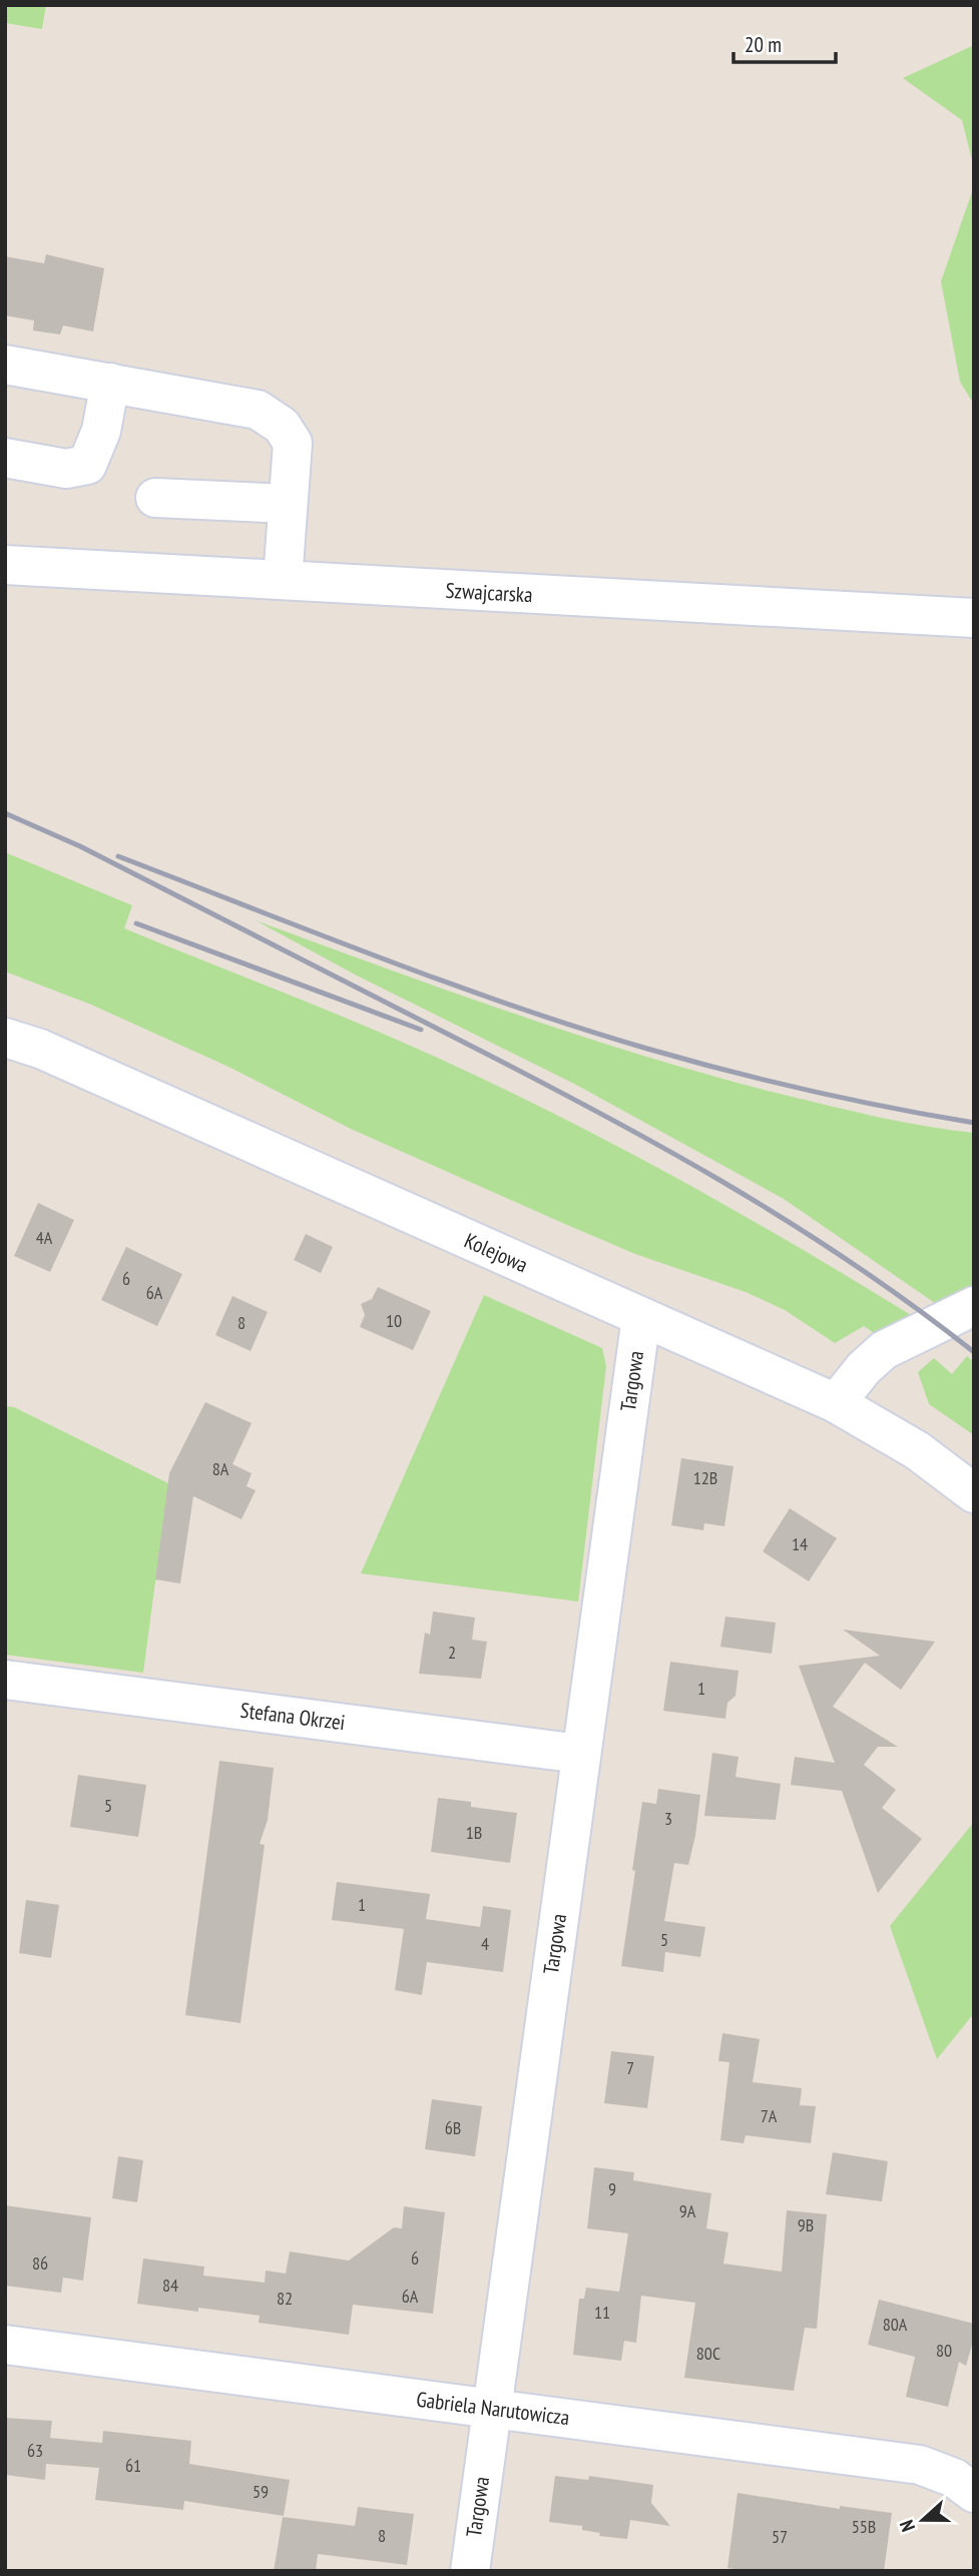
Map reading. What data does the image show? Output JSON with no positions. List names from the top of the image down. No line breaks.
{"streets":{"street":["Szwajcarska","Kolejowa","Targowa","Stefana Okrzei","Gabriela Narutowicza"]},"crossings":[["Kolejowa","Targowa"],["Targowa","Stefana Okrzei"],["Targowa","Gabriela Narutowicza"]],"house_numbers":["4A","6","6A","10","8","8A","12B","14","2","1","5","3","1B","1","5","4","7","7A","6B","9","9A","9B","6","86","84","6A","82","11","80A","80","80C","63","61","59","55B","8","57"],"scale_bar":"20 m","north":"left"}
